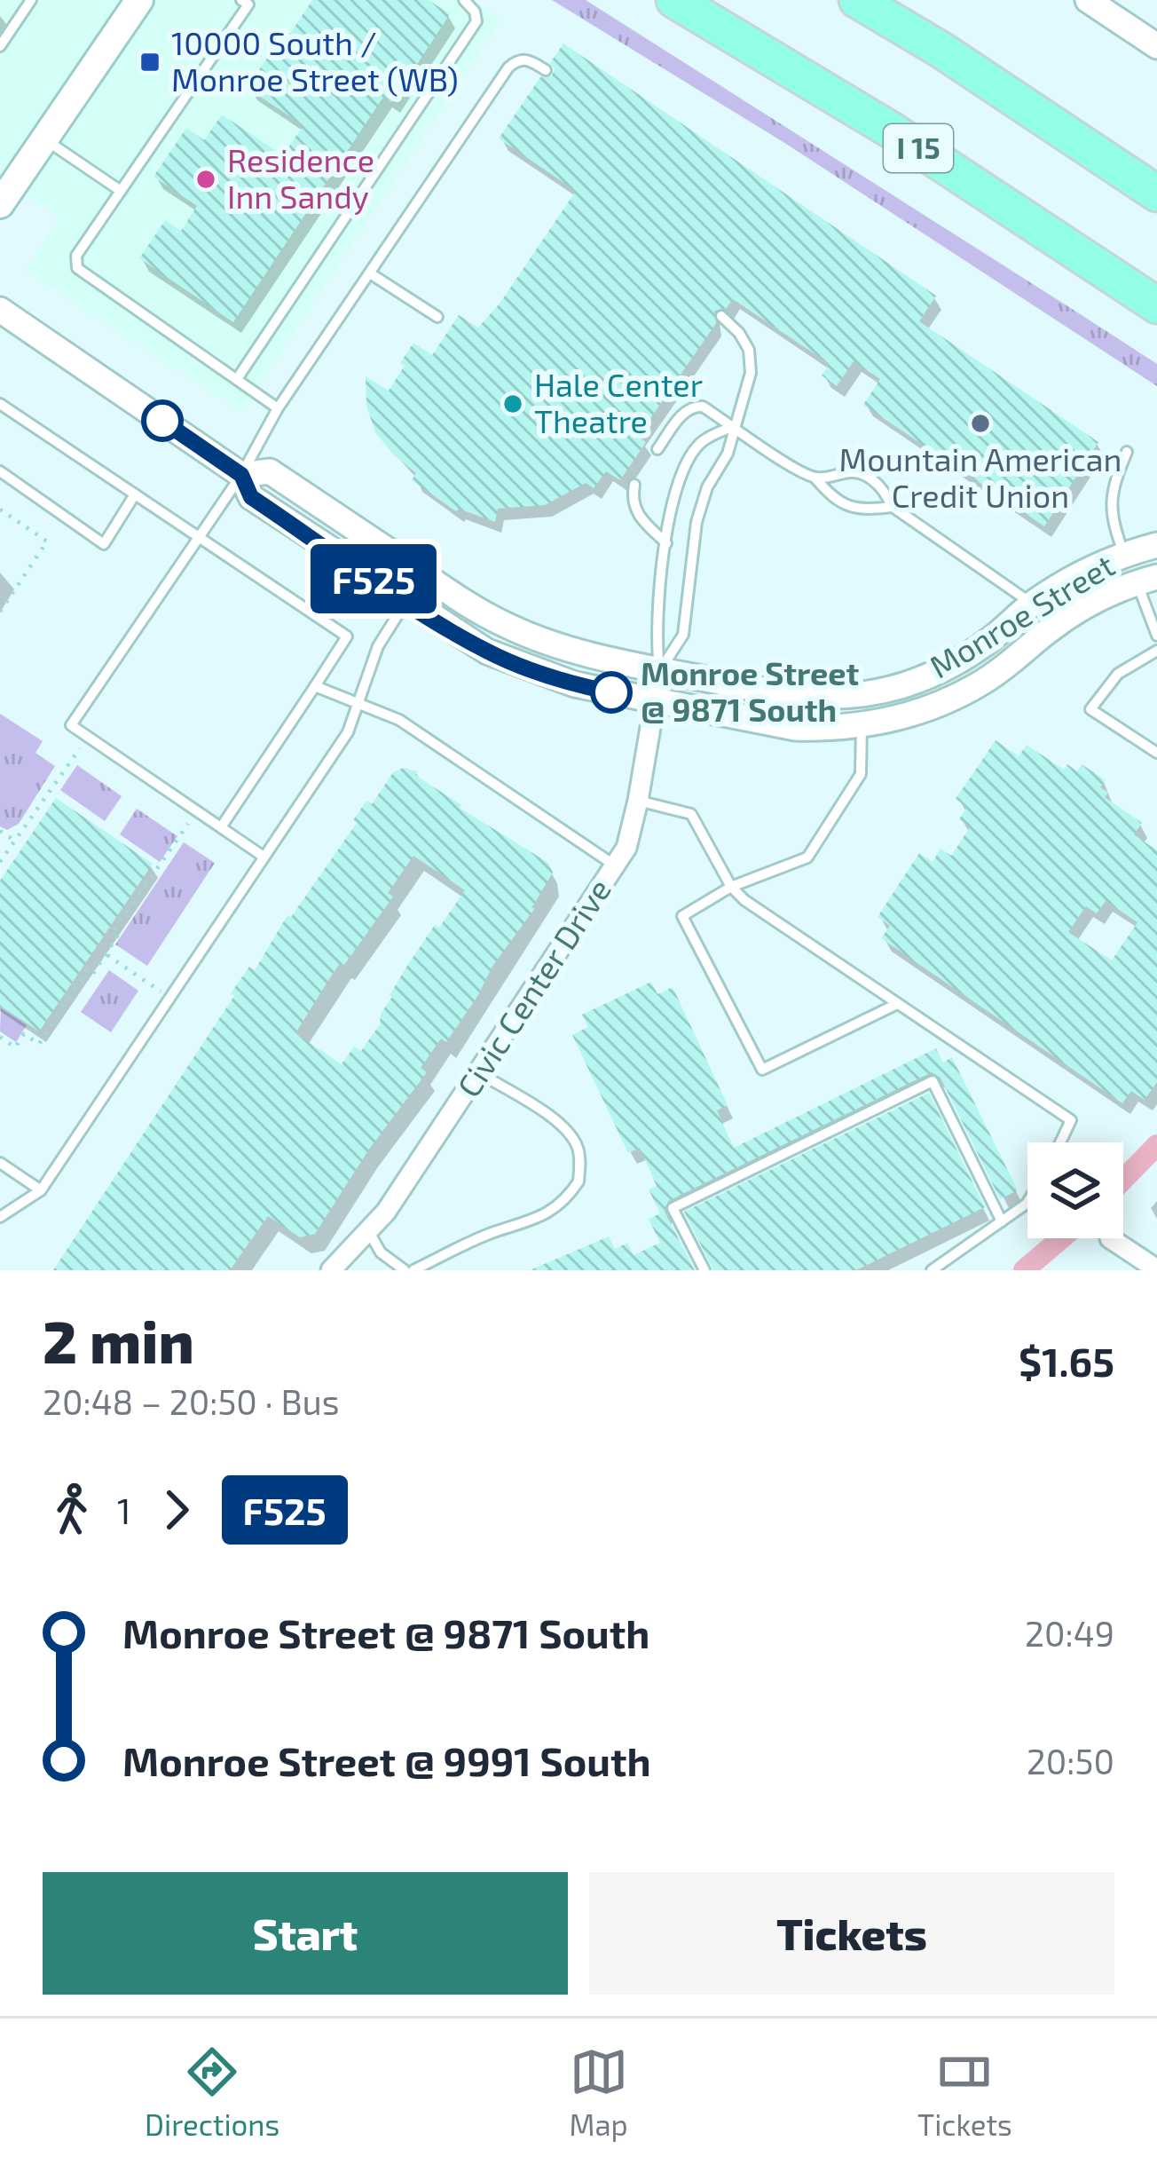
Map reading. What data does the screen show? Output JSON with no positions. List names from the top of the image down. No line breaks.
{"streets":{"highway":["I 15"],"street":["Monroe Street","Civic Center Drive"]},"crossings":[["Monroe Street","Civic Center Drive"]],"places":{"transit":["10000 South / Monroe Street (WB)"],"other":["Residence Inn Sandy","Hale Center Theatre","Mountain American Credit Union","Monroe Street @ 9871 South"]},"lines":["bus line F525"],"page":{"on_map":"F525","heading":["2 min","20:48 – 20:50 · Bus","$1.65"],"legs":["1","F525"],"list":[{"name":"Monroe Street @ 9871 South","value":"20:49"},{"name":"Monroe Street @ 9991 South","value":"20:50"}],"buttons":["Start","Tickets"],"tabs":["Directions","Map","Tickets"]}}
